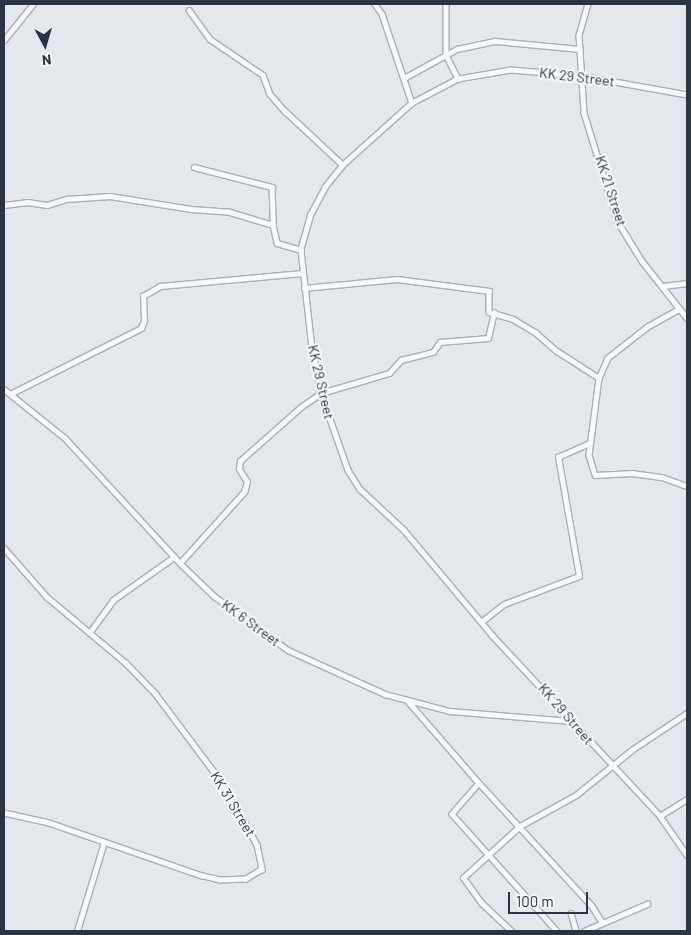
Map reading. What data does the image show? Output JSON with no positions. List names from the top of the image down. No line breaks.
{"streets":{"street":["KK 29 Street","KK 21 Street","KK 6 Street","KK 31 Street"]},"crossings":[["KK 29 Street","KK 21 Street"],["KK 29 Street","KK 6 Street"]],"scale_bar":"100 m","north":"bottom"}
